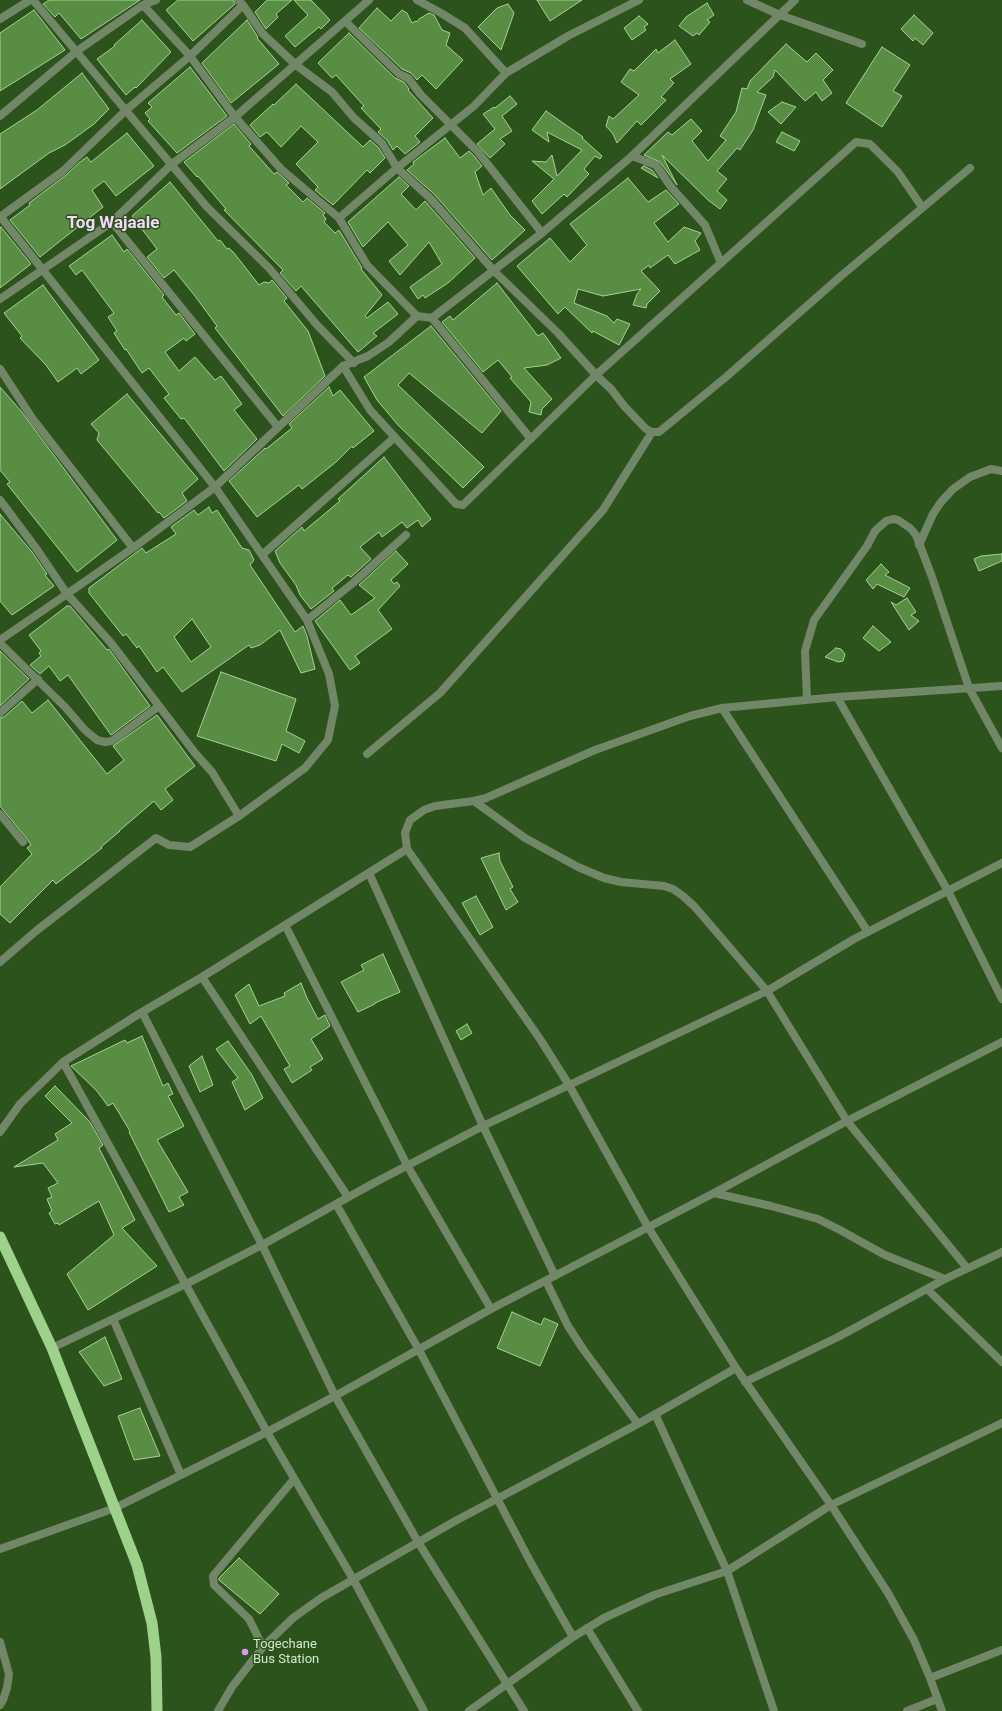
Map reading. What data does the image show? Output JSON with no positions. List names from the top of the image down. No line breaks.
{"districts":["Tog Wajaale"],"places":["Togechane Bus Station"]}
